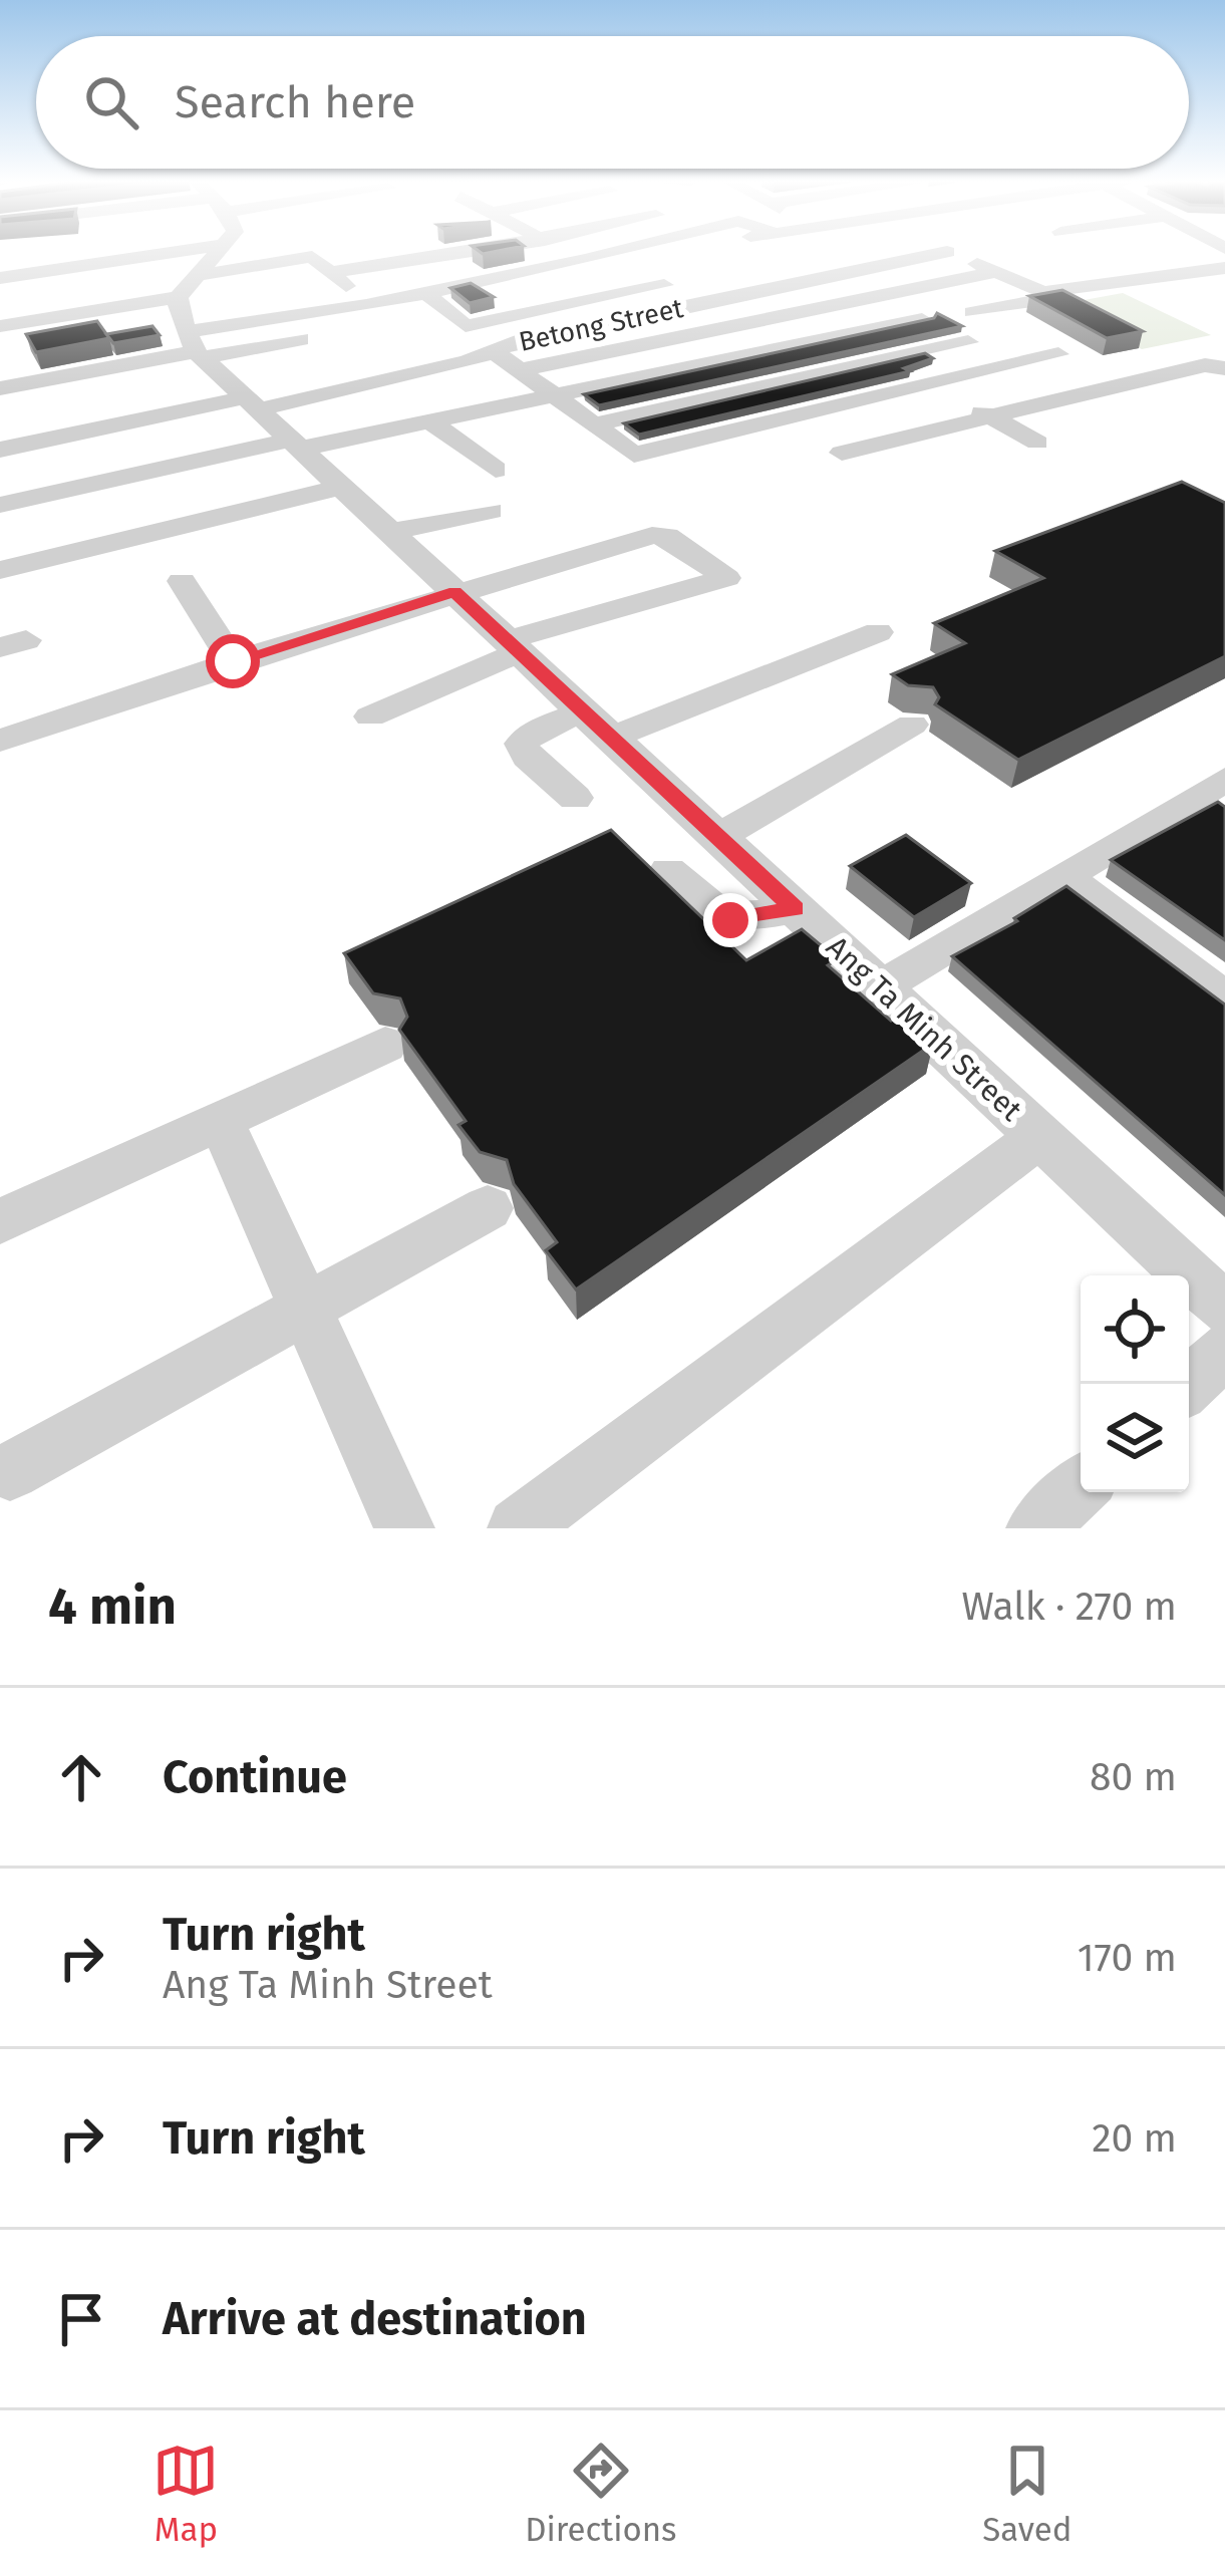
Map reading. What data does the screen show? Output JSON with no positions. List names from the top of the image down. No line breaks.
{"streets":{"street":["Betong Street","Ang Ta Minh Street"]},"crossings":[["Betong Street","Ang Ta Minh Street"]],"page":{"search":"Search here","heading":["4 min","Walk · 270 m"],"list":[["Continue","80 m"],["Turn right","Ang Ta Minh Street","170 m"],["Turn right","20 m"],"Arrive at destination"],"nav":["Map","Directions","Saved"]}}
